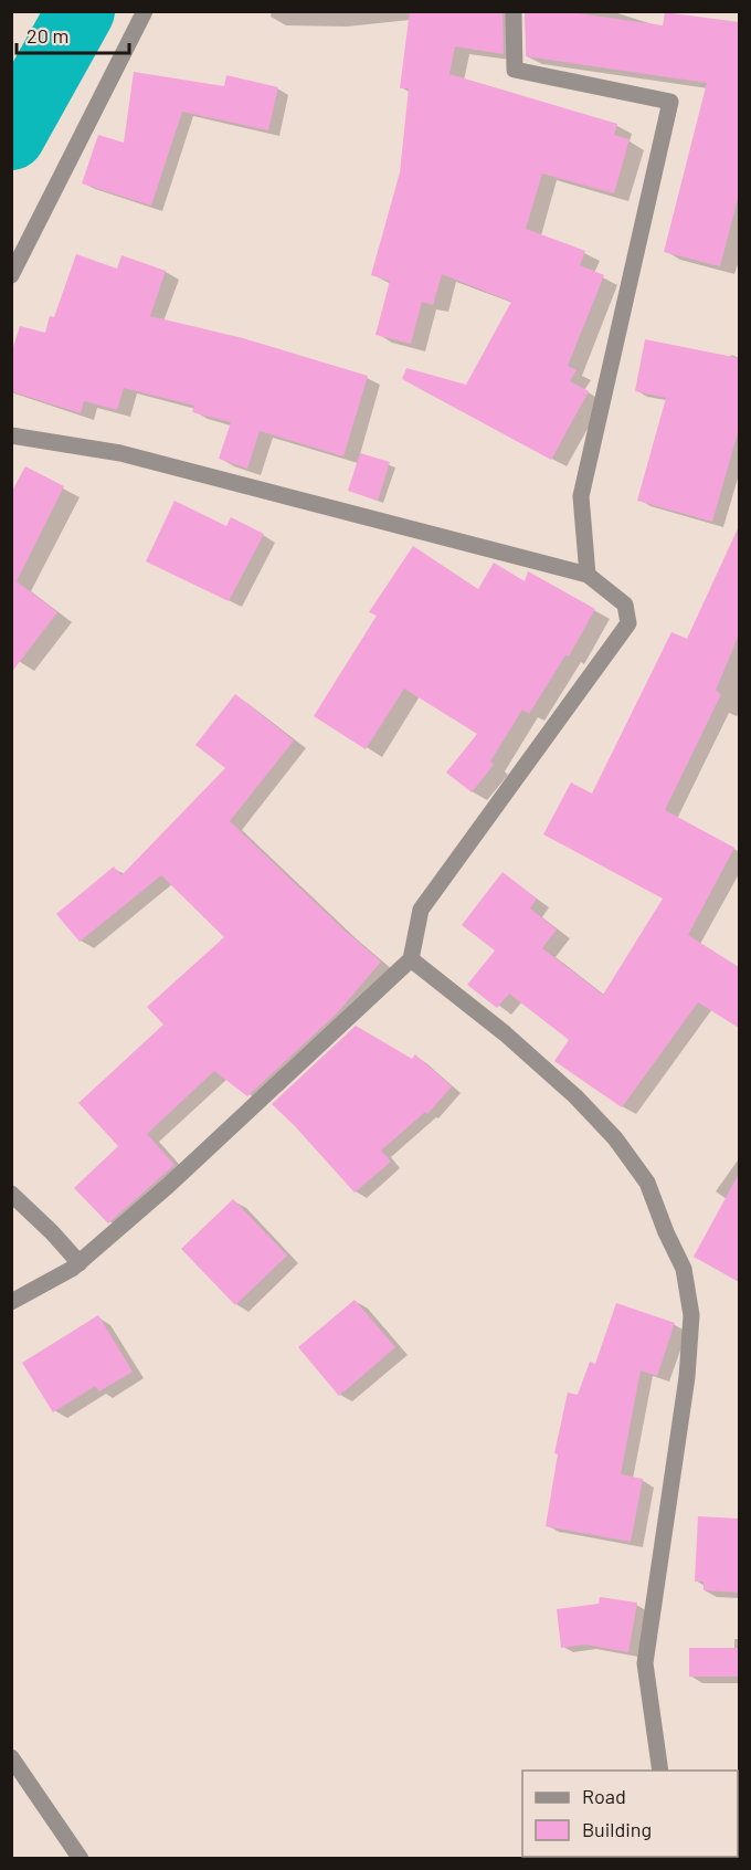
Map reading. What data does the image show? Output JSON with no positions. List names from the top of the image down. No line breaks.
{"legend":["Road","Building"],"scale_bar":"20 m"}
